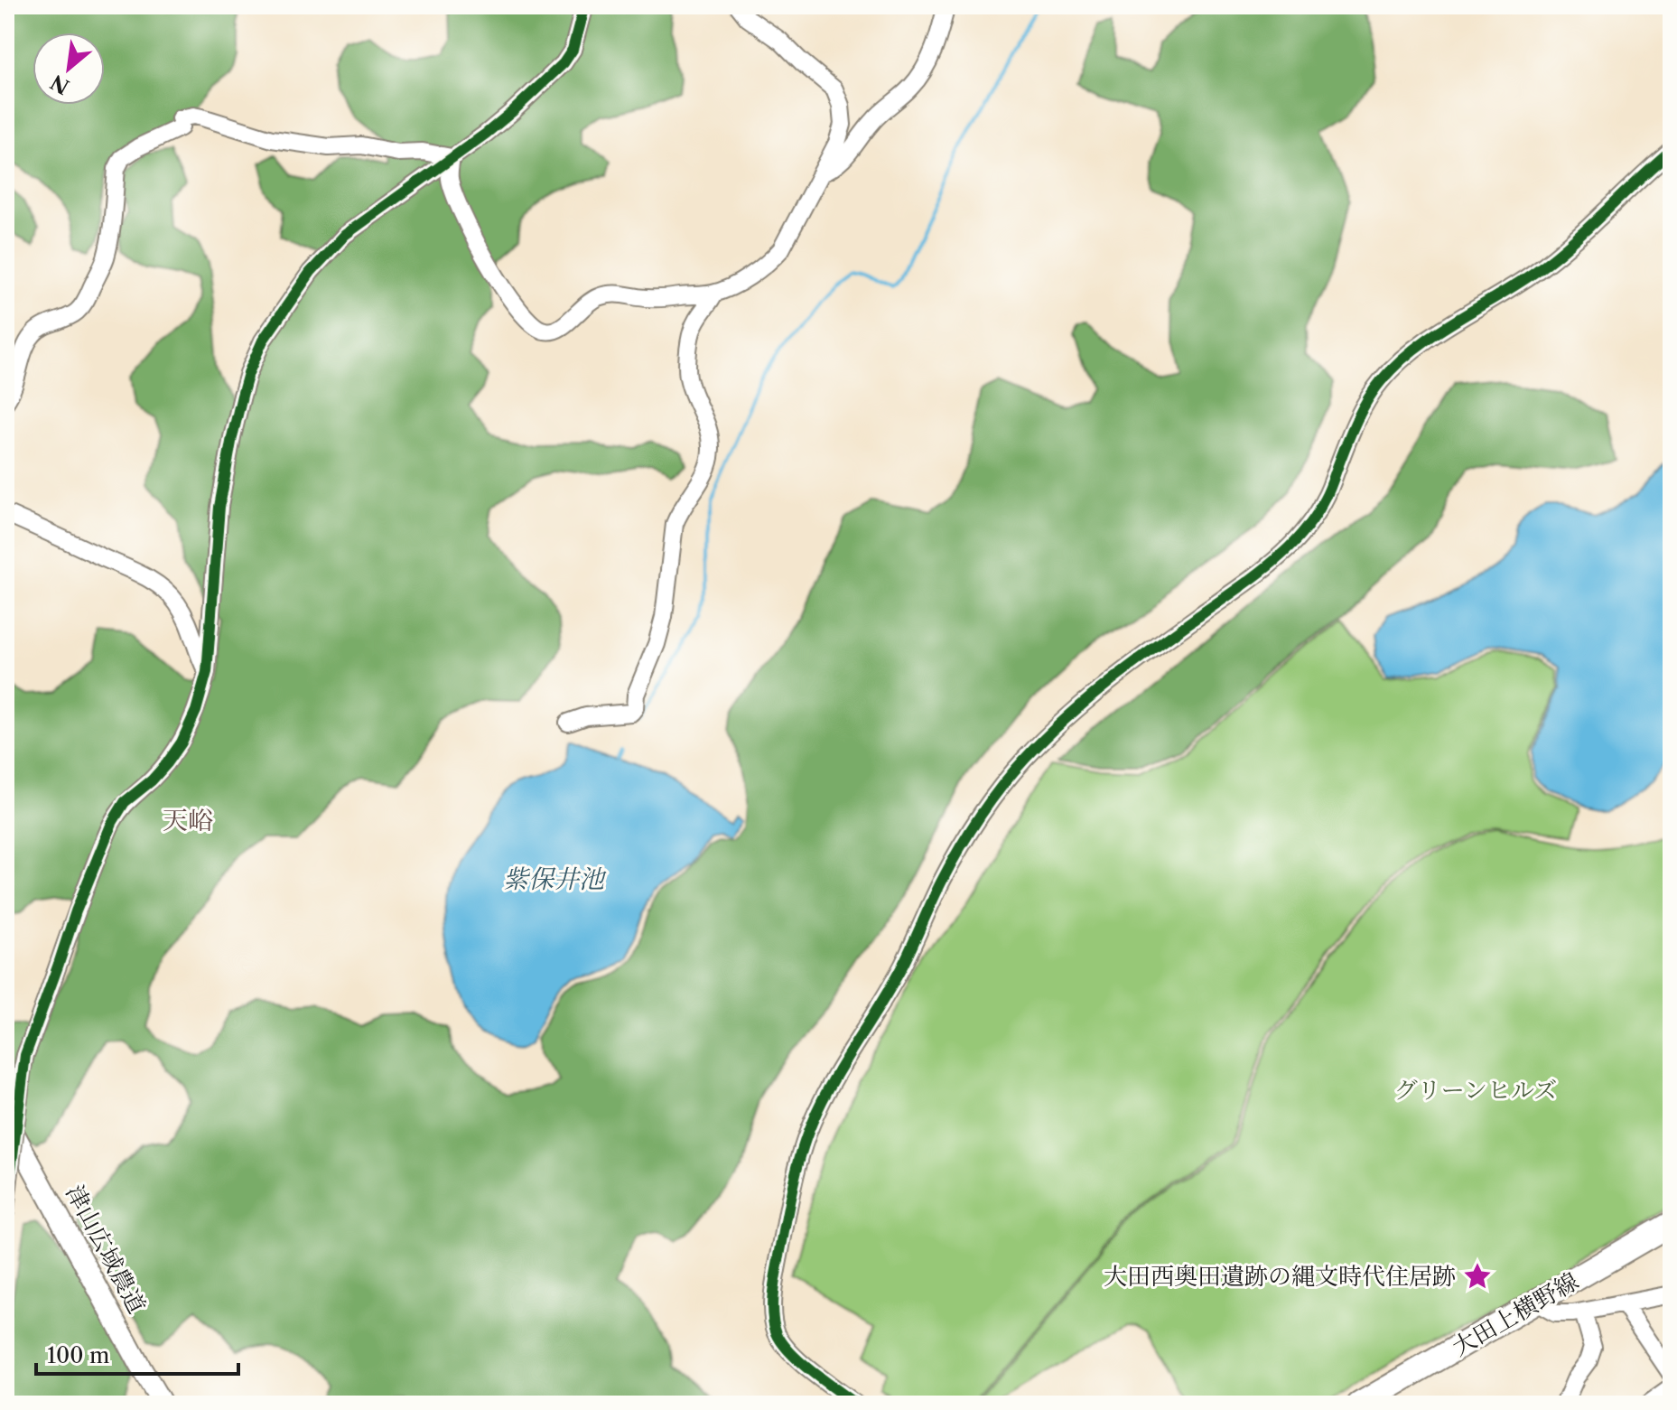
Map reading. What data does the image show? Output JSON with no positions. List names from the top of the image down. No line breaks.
{"streets":{"main road":["大田上横野線"],"street":["津山広域農道"]},"districts":["天峪"],"water":["紫保井池"],"parks":["グリーンヒルズ"],"places":{"place":["大田西奥田遺跡の縄文時代住居跡"]},"scale_bar":"100 m","north":"bottom left"}
